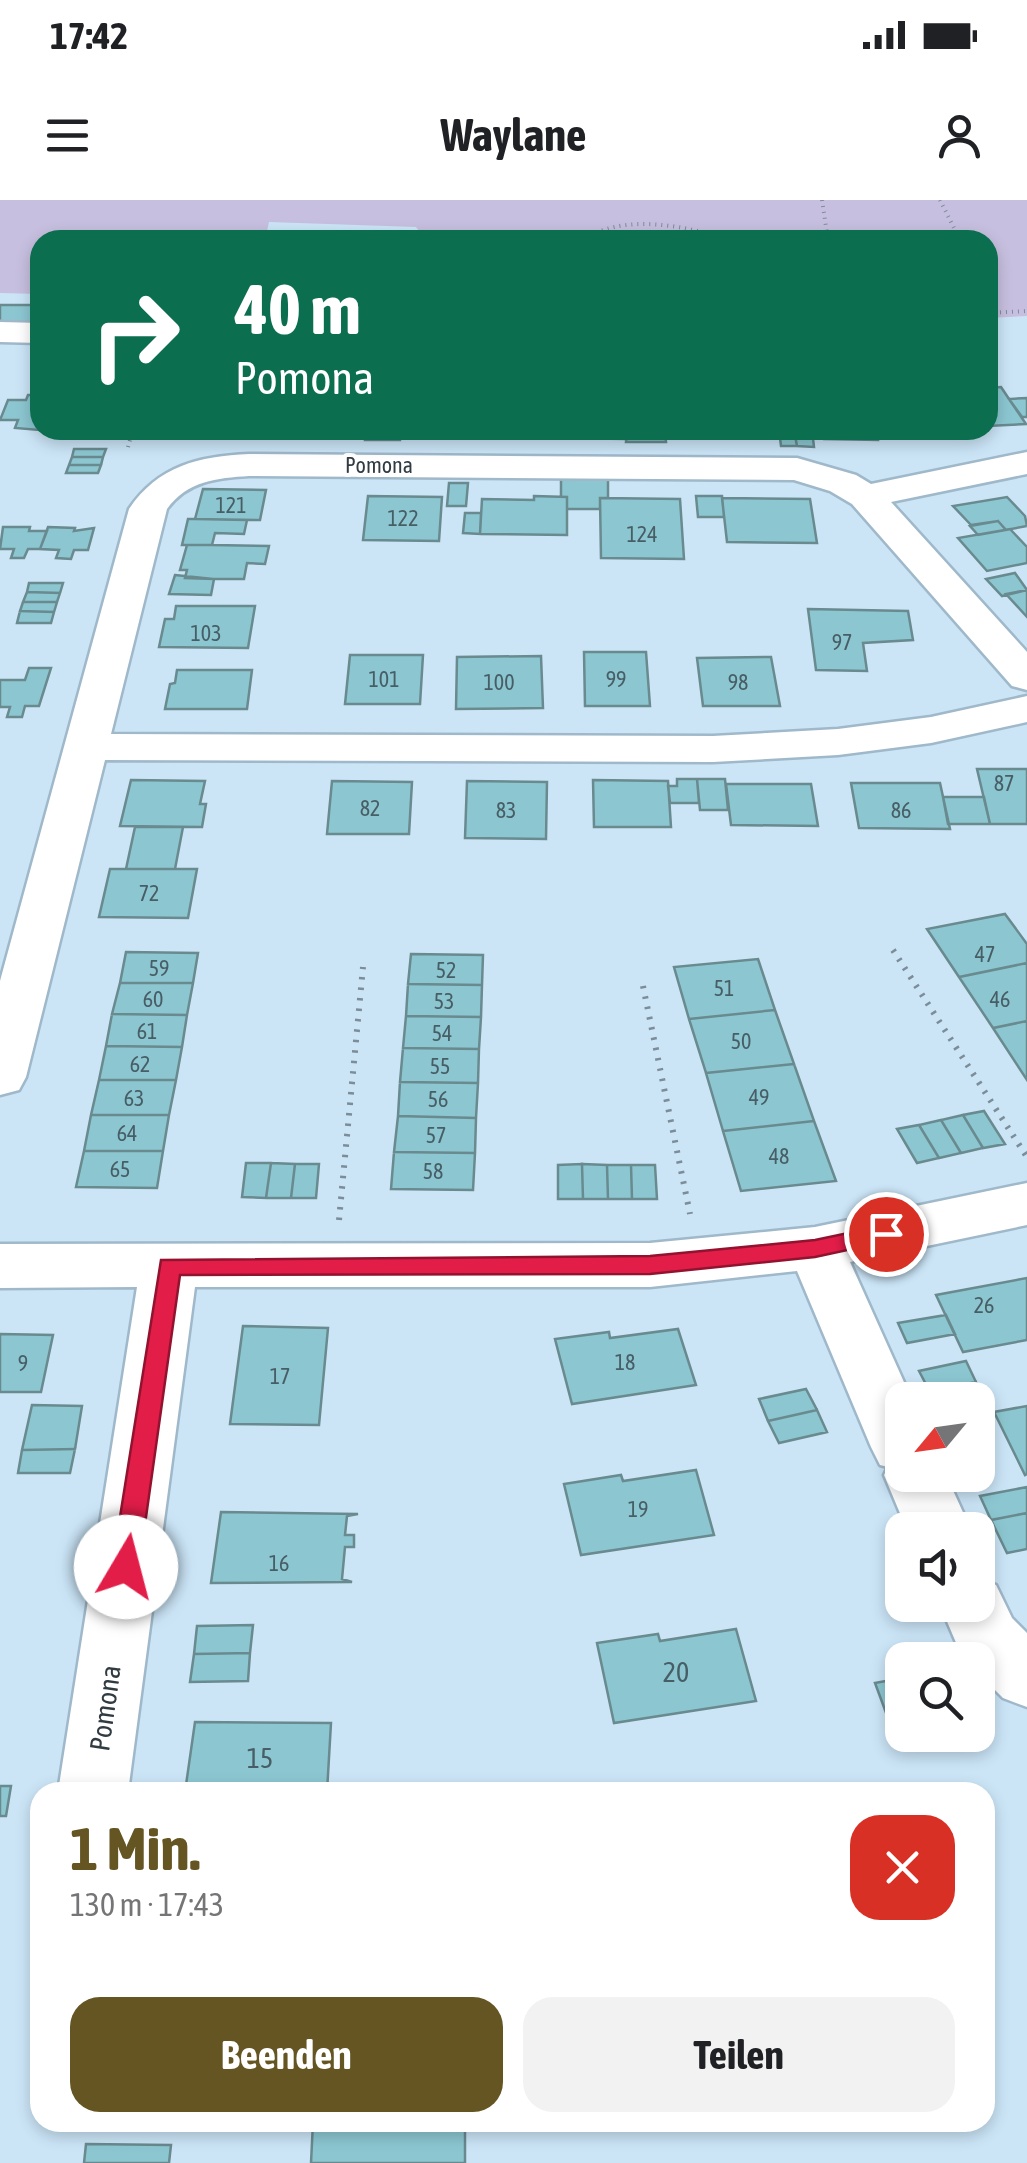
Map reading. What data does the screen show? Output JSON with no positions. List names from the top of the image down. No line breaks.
{"streets":{"street":["Pomona"]},"house_numbers":["121","122","124","103","97","101","99","100","98","87","82","83","86","72","47","59","52","51","60","46","53","61","54","50","62","55","49","63","56","64","57","48","65","58","26","18","9","17","19","16","20","15"],"north":"bottom left","page":{"status":"17:42","header":"Waylane","turn":["40 m","Pomona"],"heading":["1 Min.","130 m · 17:43"],"buttons":["Beenden","Teilen"]}}
